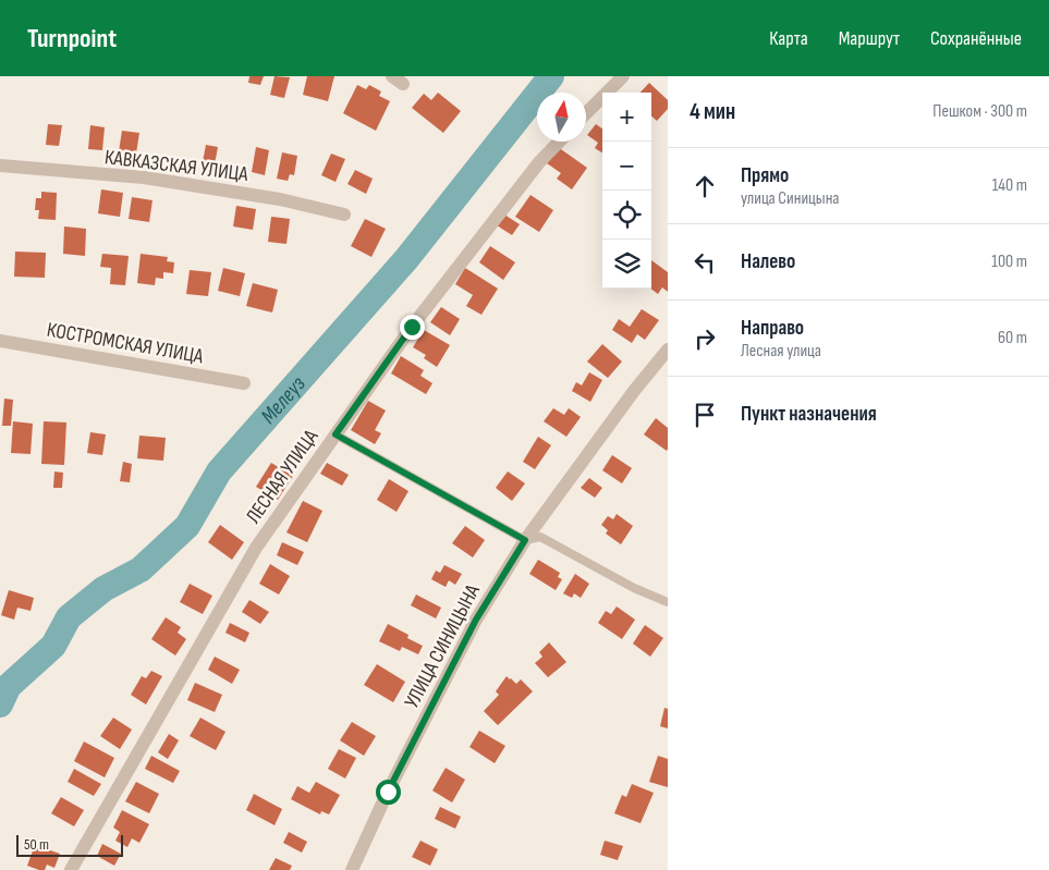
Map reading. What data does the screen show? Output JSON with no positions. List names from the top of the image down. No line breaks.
{"streets":{"street":["КАВКАЗСКАЯ УЛИЦА","КОСТРОМСКАЯ УЛИЦА","ЛЕСНАЯ УЛИЦА","УЛИЦА СИНИЦЫНА"]},"water":["Мелеуз"],"scale_bar":"50 m","north":"top","page":{"header":"Turnpoint","nav":["Карта","Маршрут","Сохранённые"],"heading":["4 мин","Пешком · 300 m"],"map_buttons":["+","−"],"list":[["Прямо","улица Синицына","140 m"],["Налево","100 m"],["Направо","Лесная улица","60 m"],"Пункт назначения"],"scale":"50 m"}}
